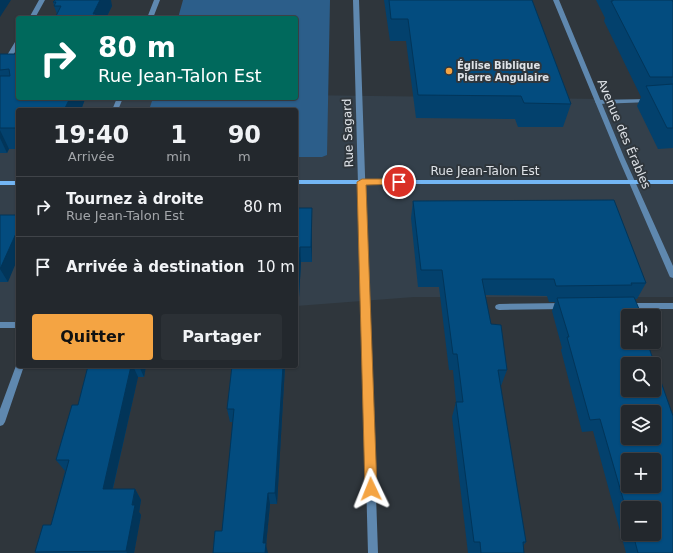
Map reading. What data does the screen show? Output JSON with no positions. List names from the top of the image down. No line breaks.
{"streets":{"main road":["Rue Jean-Talon Est"],"street":["Rue Sagard","Avenue des Érables"]},"crossings":[["Rue Sagard","Rue Jean-Talon Est"],["Avenue des Érables","Rue Jean-Talon Est"]],"places":["Église Biblique Pierre Angulaire"],"page":{"turn":["80 m","Rue Jean-Talon Est"],"eta":["19:40","Arrivée","1","min","90","m"],"list":[{"name":"Tournez à droite","note":"Rue Jean-Talon Est","value":"80 m"},{"name":"Arrivée à destination","value":"10 m"}],"buttons":["Quitter","Partager"],"map_buttons":["+","−"]}}
